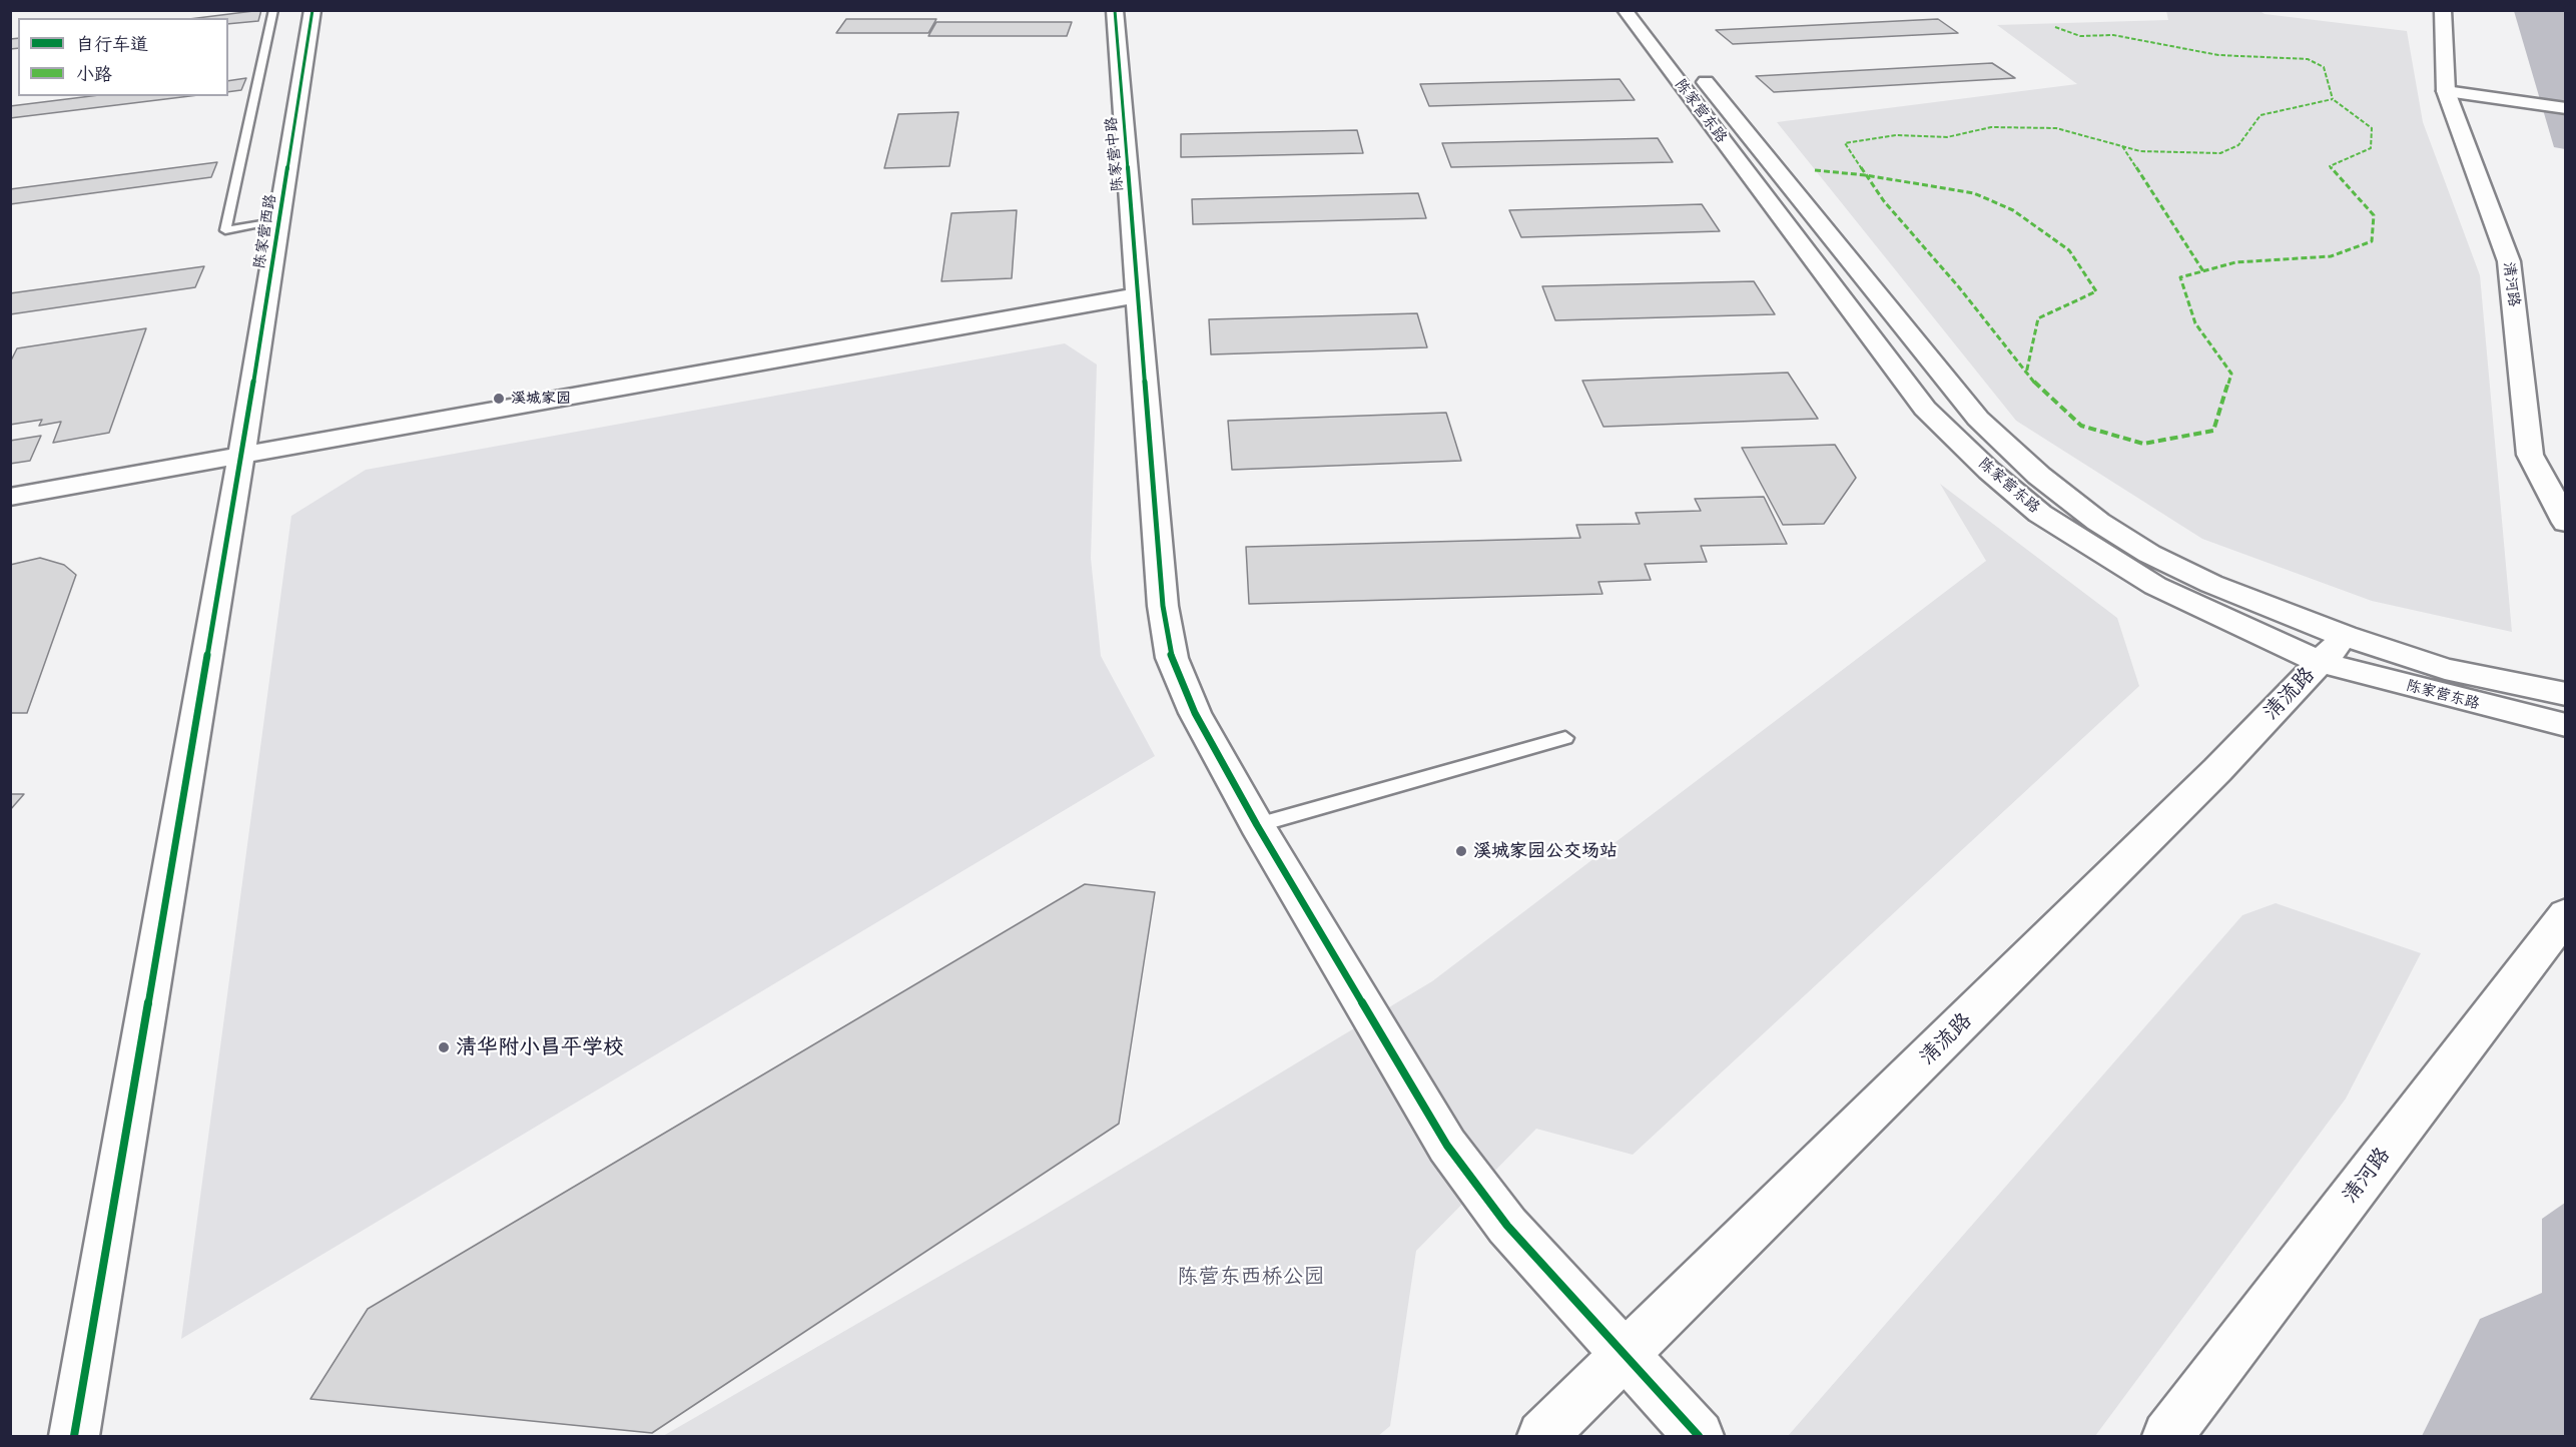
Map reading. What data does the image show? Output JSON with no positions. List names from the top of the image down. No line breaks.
{"streets":{"street":["陈家营东路","陈家营中路","陈家营西路","清河路","清流路"]},"crossings":[["陈家营东路","清流路"],["陈家营中路","清流路"]],"parks":["陈营东西桥公园"],"places":["溪城家园","溪城家园公交场站","清华附小昌平学校"],"legend":["自行车道","小路"]}
